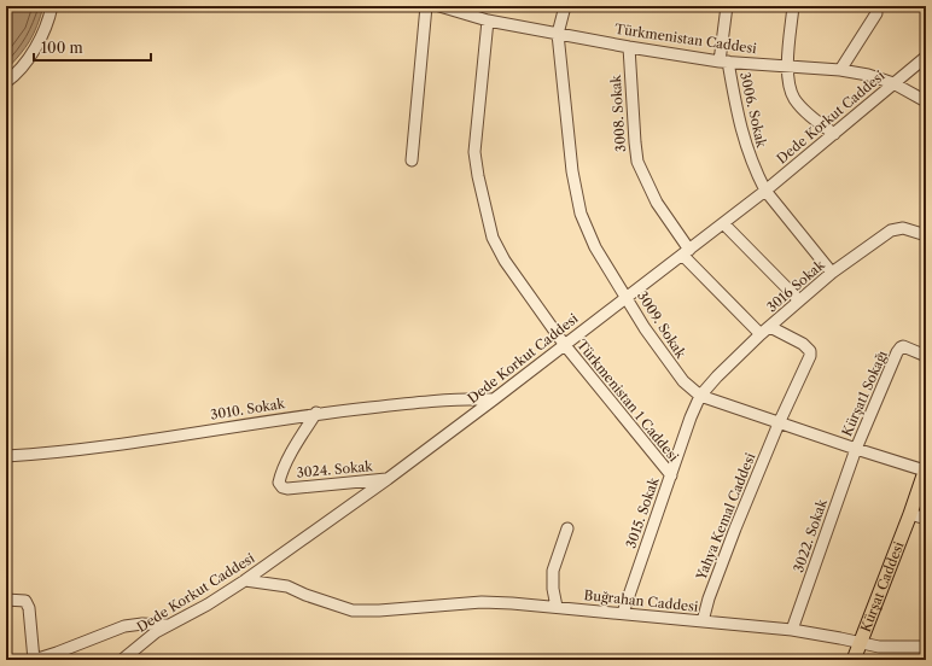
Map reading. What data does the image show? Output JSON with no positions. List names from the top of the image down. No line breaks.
{"streets":{"main road":["Kürşat Caddesi"],"street":["Türkmenistan Caddesi","3006. Sokak","3008. Sokak","Dede Korkut Caddesi","3016 Sokak","3009. Sokak","Kürşat1 Sokağı","Türkmenistan 1 Caddesi","3010. Sokak","3024. Sokak","3015. Sokak","Yahya Kemal Caddesi","3022. Sokak","Buğrahan Caddesi"]},"crossings":[["Türkmenistan Caddesi","3006. Sokak"],["Türkmenistan Caddesi","3008. Sokak"],["Türkmenistan Caddesi","Dede Korkut Caddesi"],["Türkmenistan Caddesi","3009. Sokak"],["Türkmenistan Caddesi","Türkmenistan 1 Caddesi"],["3006. Sokak","Dede Korkut Caddesi"],["3006. Sokak","3016 Sokak"],["3008. Sokak","Dede Korkut Caddesi"],["3008. Sokak","3016 Sokak"],["3008. Sokak","Yahya Kemal Caddesi"],["Dede Korkut Caddesi","3009. Sokak"],["Dede Korkut Caddesi","Türkmenistan 1 Caddesi"],["Dede Korkut Caddesi","3010. Sokak"],["Dede Korkut Caddesi","3024. Sokak"],["Dede Korkut Caddesi","Buğrahan Caddesi"],["3016 Sokak","3009. Sokak"],["3016 Sokak","3015. Sokak"],["3016 Sokak","Yahya Kemal Caddesi"],["3009. Sokak","Kürşat1 Sokağı"],["3009. Sokak","3015. Sokak"],["3009. Sokak","Yahya Kemal Caddesi"],["3009. Sokak","3022. Sokak"],["3009. Sokak","Kürşat Caddesi"],["Kürşat1 Sokağı","3022. Sokak"],["Türkmenistan 1 Caddesi","3015. Sokak"],["3010. Sokak","3024. Sokak"],["3015. Sokak","Buğrahan Caddesi"],["Yahya Kemal Caddesi","Buğrahan Caddesi"],["3022. Sokak","Buğrahan Caddesi"],["Kürşat Caddesi","Buğrahan Caddesi"]],"scale_bar":"100 m"}
